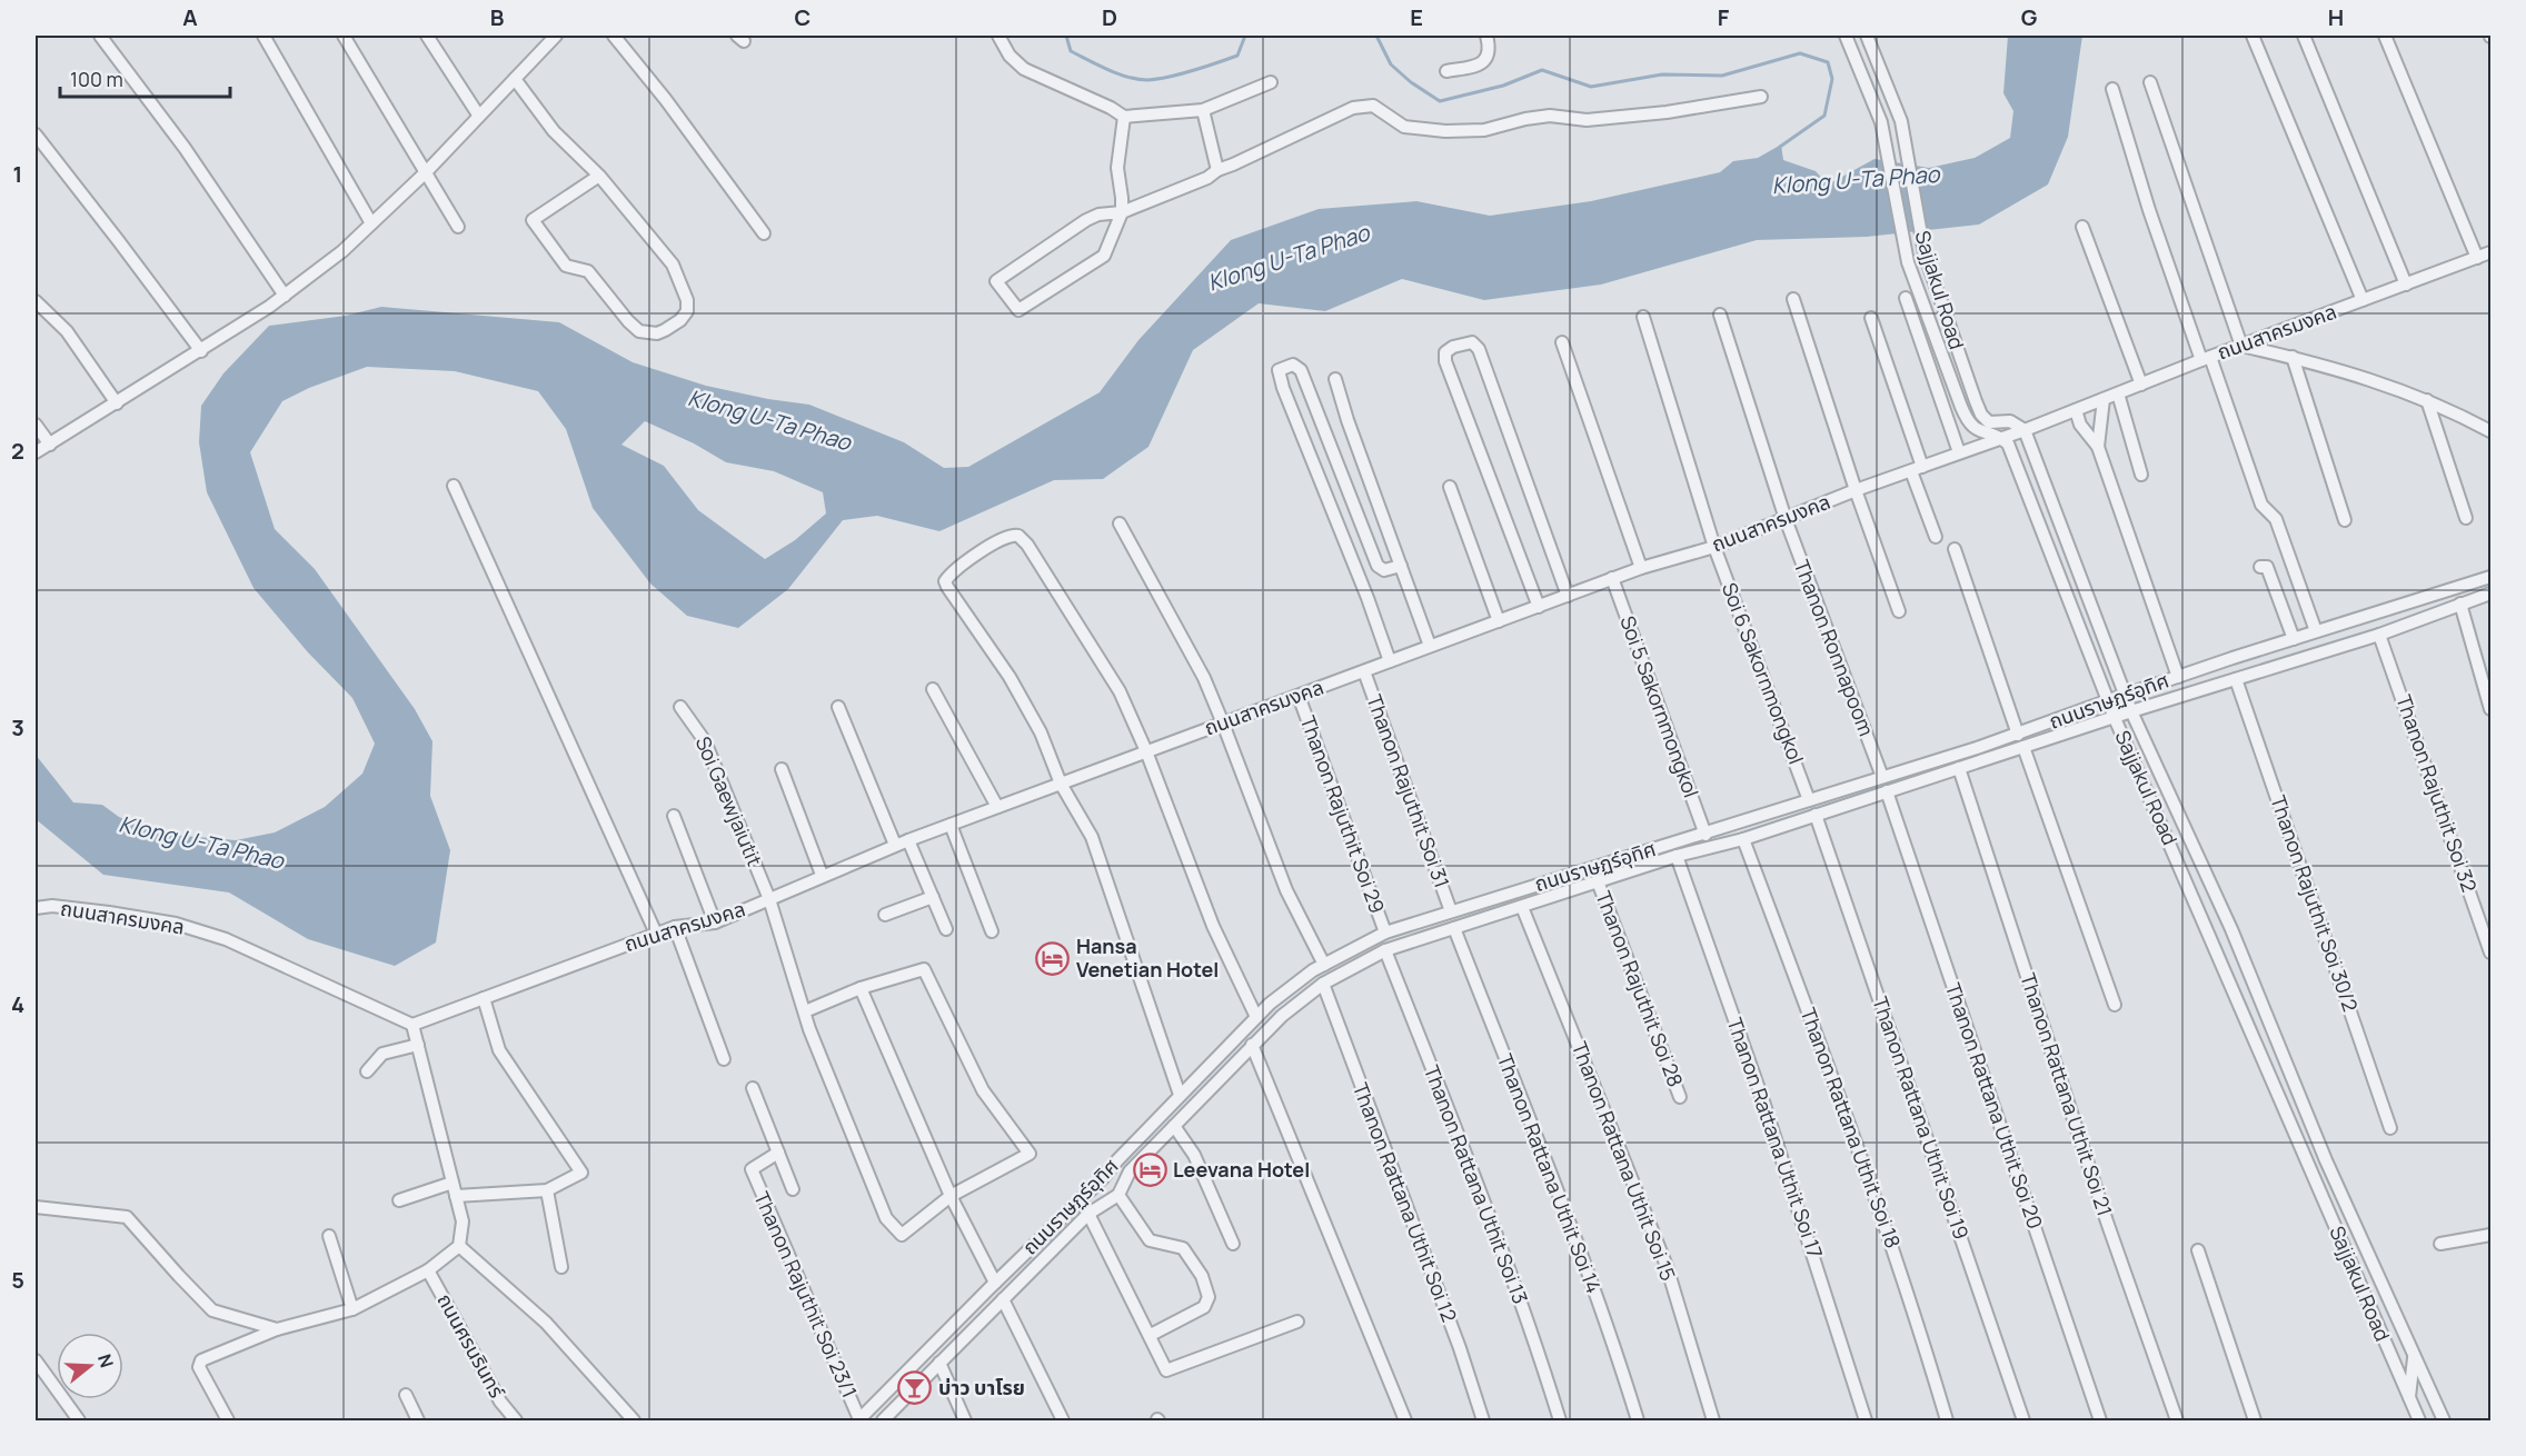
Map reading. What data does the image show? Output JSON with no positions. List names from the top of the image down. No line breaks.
{"streets":{"street":["Sajjakul Road","ถนนสาครมงคล","Thanon Ronnapoom","Soi 6 Sakornmongkol","ถนนราษฏร์อุทิศ","Soi 5 Sakornmongkol","Thanon Rajuthit Soi 31","Thanon Rajuthit Soi 32","Soi Gaewjaiutit","Thanon Rajuthit Soi 29","Thanon Rajuthit Soi 30/2","Thanon Rajuthit Soi 28","Thanon Rattana Uthit Soi 21","Thanon Rattana Uthit Soi 20","Thanon Rattana Uthit Soi 19","Thanon Rattana Uthit Soi 18","Thanon Rattana Uthit Soi 17","Thanon Rattana Uthit Soi 15","Thanon Rattana Uthit Soi 14","Thanon Rattana Uthit Soi 13","Thanon Rattana Uthit Soi 12","Thanon Rajuthit Soi 23/1","ถนนศรนรินทร์"]},"crossings":[["Sajjakul Road","ถนนสาครมงคล"],["Sajjakul Road","ถนนราษฏร์อุทิศ"],["ถนนสาครมงคล","Thanon Ronnapoom"],["ถนนสาครมงคล","Soi 6 Sakornmongkol"],["ถนนสาครมงคล","Soi 5 Sakornmongkol"],["ถนนสาครมงคล","Thanon Rajuthit Soi 31"],["ถนนสาครมงคล","Soi Gaewjaiutit"],["ถนนสาครมงคล","Thanon Rajuthit Soi 29"],["Thanon Ronnapoom","ถนนราษฏร์อุทิศ"],["Soi 6 Sakornmongkol","ถนนราษฏร์อุทิศ"],["ถนนราษฏร์อุทิศ","Soi 5 Sakornmongkol"],["ถนนราษฏร์อุทิศ","Thanon Rajuthit Soi 31"],["ถนนราษฏร์อุทิศ","Thanon Rajuthit Soi 32"],["ถนนราษฏร์อุทิศ","Thanon Rajuthit Soi 29"],["ถนนราษฏร์อุทิศ","Thanon Rajuthit Soi 30/2"],["ถนนราษฏร์อุทิศ","Thanon Rajuthit Soi 28"],["ถนนราษฏร์อุทิศ","Thanon Rattana Uthit Soi 21"],["ถนนราษฏร์อุทิศ","Thanon Rattana Uthit Soi 20"],["ถนนราษฏร์อุทิศ","Thanon Rattana Uthit Soi 19"],["ถนนราษฏร์อุทิศ","Thanon Rattana Uthit Soi 18"],["ถนนราษฏร์อุทิศ","Thanon Rattana Uthit Soi 17"],["ถนนราษฏร์อุทิศ","Thanon Rattana Uthit Soi 15"],["ถนนราษฏร์อุทิศ","Thanon Rattana Uthit Soi 14"],["ถนนราษฏร์อุทิศ","Thanon Rattana Uthit Soi 13"],["ถนนราษฏร์อุทิศ","Thanon Rattana Uthit Soi 12"],["ถนนราษฏร์อุทิศ","Thanon Rajuthit Soi 23/1"]],"water":["Klong U-Ta Phao"],"places":{"hotel":["Hansa Venetian Hotel","Leevana Hotel"],"bar":["บ่าว บาโรย"]},"scale_bar":"100 m","north":"right","grid":{"columns":["A","B","C","D","E","F","G","H"],"rows":["1","2","3","4","5"]}}
